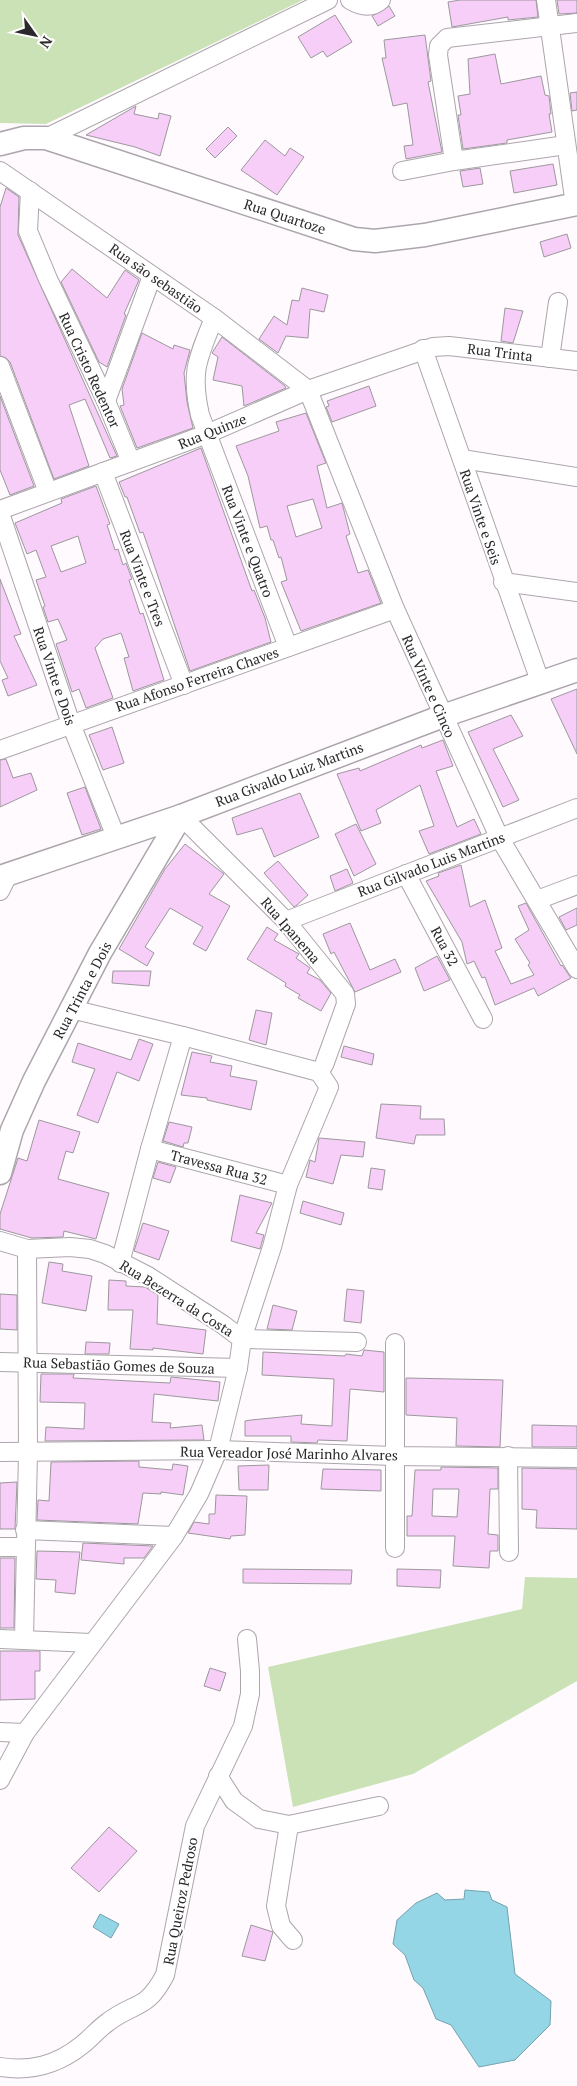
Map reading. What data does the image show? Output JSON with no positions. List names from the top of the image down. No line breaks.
{"streets":{"street":["Rua Quartoze","Rua são sebastião","Rua Trinta","Rua Cristo Redentor","Rua Quinze","Rua Vinte e Seis","Rua Vinte e Quatro","Rua Vinte e Tres","Rua Vinte e Dois","Rua Afonso Ferreira Chaves","Rua Vinte e Cinco","Rua Givaldo Luiz Martins","Rua Gilvado Luis Martins","Rua Ipanema","Rua 32","Rua Trinta e Dois","Travessa Rua 32","Rua Bezerra da Costa","Rua Sebastião Gomes de Souza","Rua Vereador José Marinho Alvares","Rua Queiroz Pedroso"]},"crossings":[["Rua são sebastião","Rua Cristo Redentor"],["Rua são sebastião","Rua Quinze"],["Rua são sebastião","Rua Vinte e Quatro"],["Rua são sebastião","Rua Vinte e Cinco"],["Rua Trinta","Rua Quinze"],["Rua Trinta","Rua Vinte e Seis"],["Rua Cristo Redentor","Rua Quinze"],["Rua Quinze","Rua Vinte e Seis"],["Rua Quinze","Rua Vinte e Quatro"],["Rua Quinze","Rua Vinte e Tres"],["Rua Quinze","Rua Vinte e Dois"],["Rua Quinze","Rua Vinte e Cinco"],["Rua Vinte e Seis","Rua Givaldo Luiz Martins"],["Rua Vinte e Quatro","Rua Afonso Ferreira Chaves"],["Rua Vinte e Tres","Rua Afonso Ferreira Chaves"],["Rua Vinte e Dois","Rua Afonso Ferreira Chaves"],["Rua Vinte e Dois","Rua Givaldo Luiz Martins"],["Rua Afonso Ferreira Chaves","Rua Vinte e Cinco"],["Rua Vinte e Cinco","Rua Givaldo Luiz Martins"],["Rua Vinte e Cinco","Rua Gilvado Luis Martins"],["Rua Givaldo Luiz Martins","Rua Ipanema"],["Rua Givaldo Luiz Martins","Rua Trinta e Dois"],["Rua Gilvado Luis Martins","Rua Ipanema"],["Rua Gilvado Luis Martins","Rua 32"],["Rua Ipanema","Rua Trinta e Dois"]],"north":"bottom right"}
